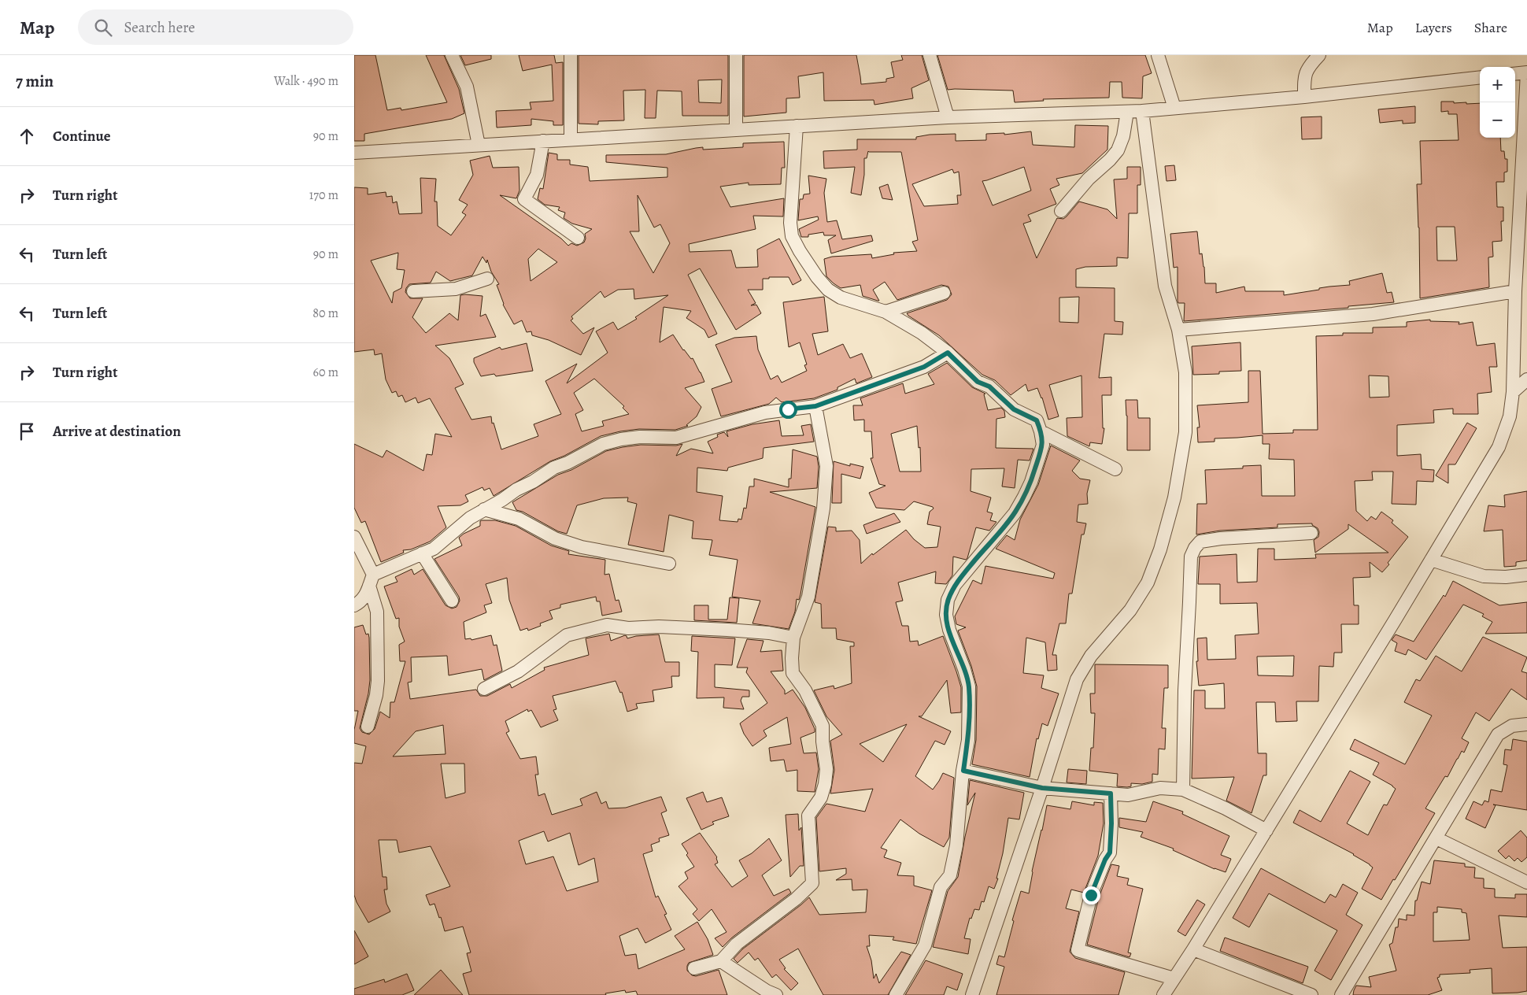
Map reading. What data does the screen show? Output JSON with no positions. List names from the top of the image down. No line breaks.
{"page":{"header":"Map","search":"Search here","nav":["Map","Layers","Share"],"heading":["7 min","Walk · 490 m"],"map_buttons":["+","−"],"list":[["Continue","90 m"],["Turn right","170 m"],["Turn left","90 m"],["Turn left","80 m"],["Turn right","60 m"],"Arrive at destination"]}}
